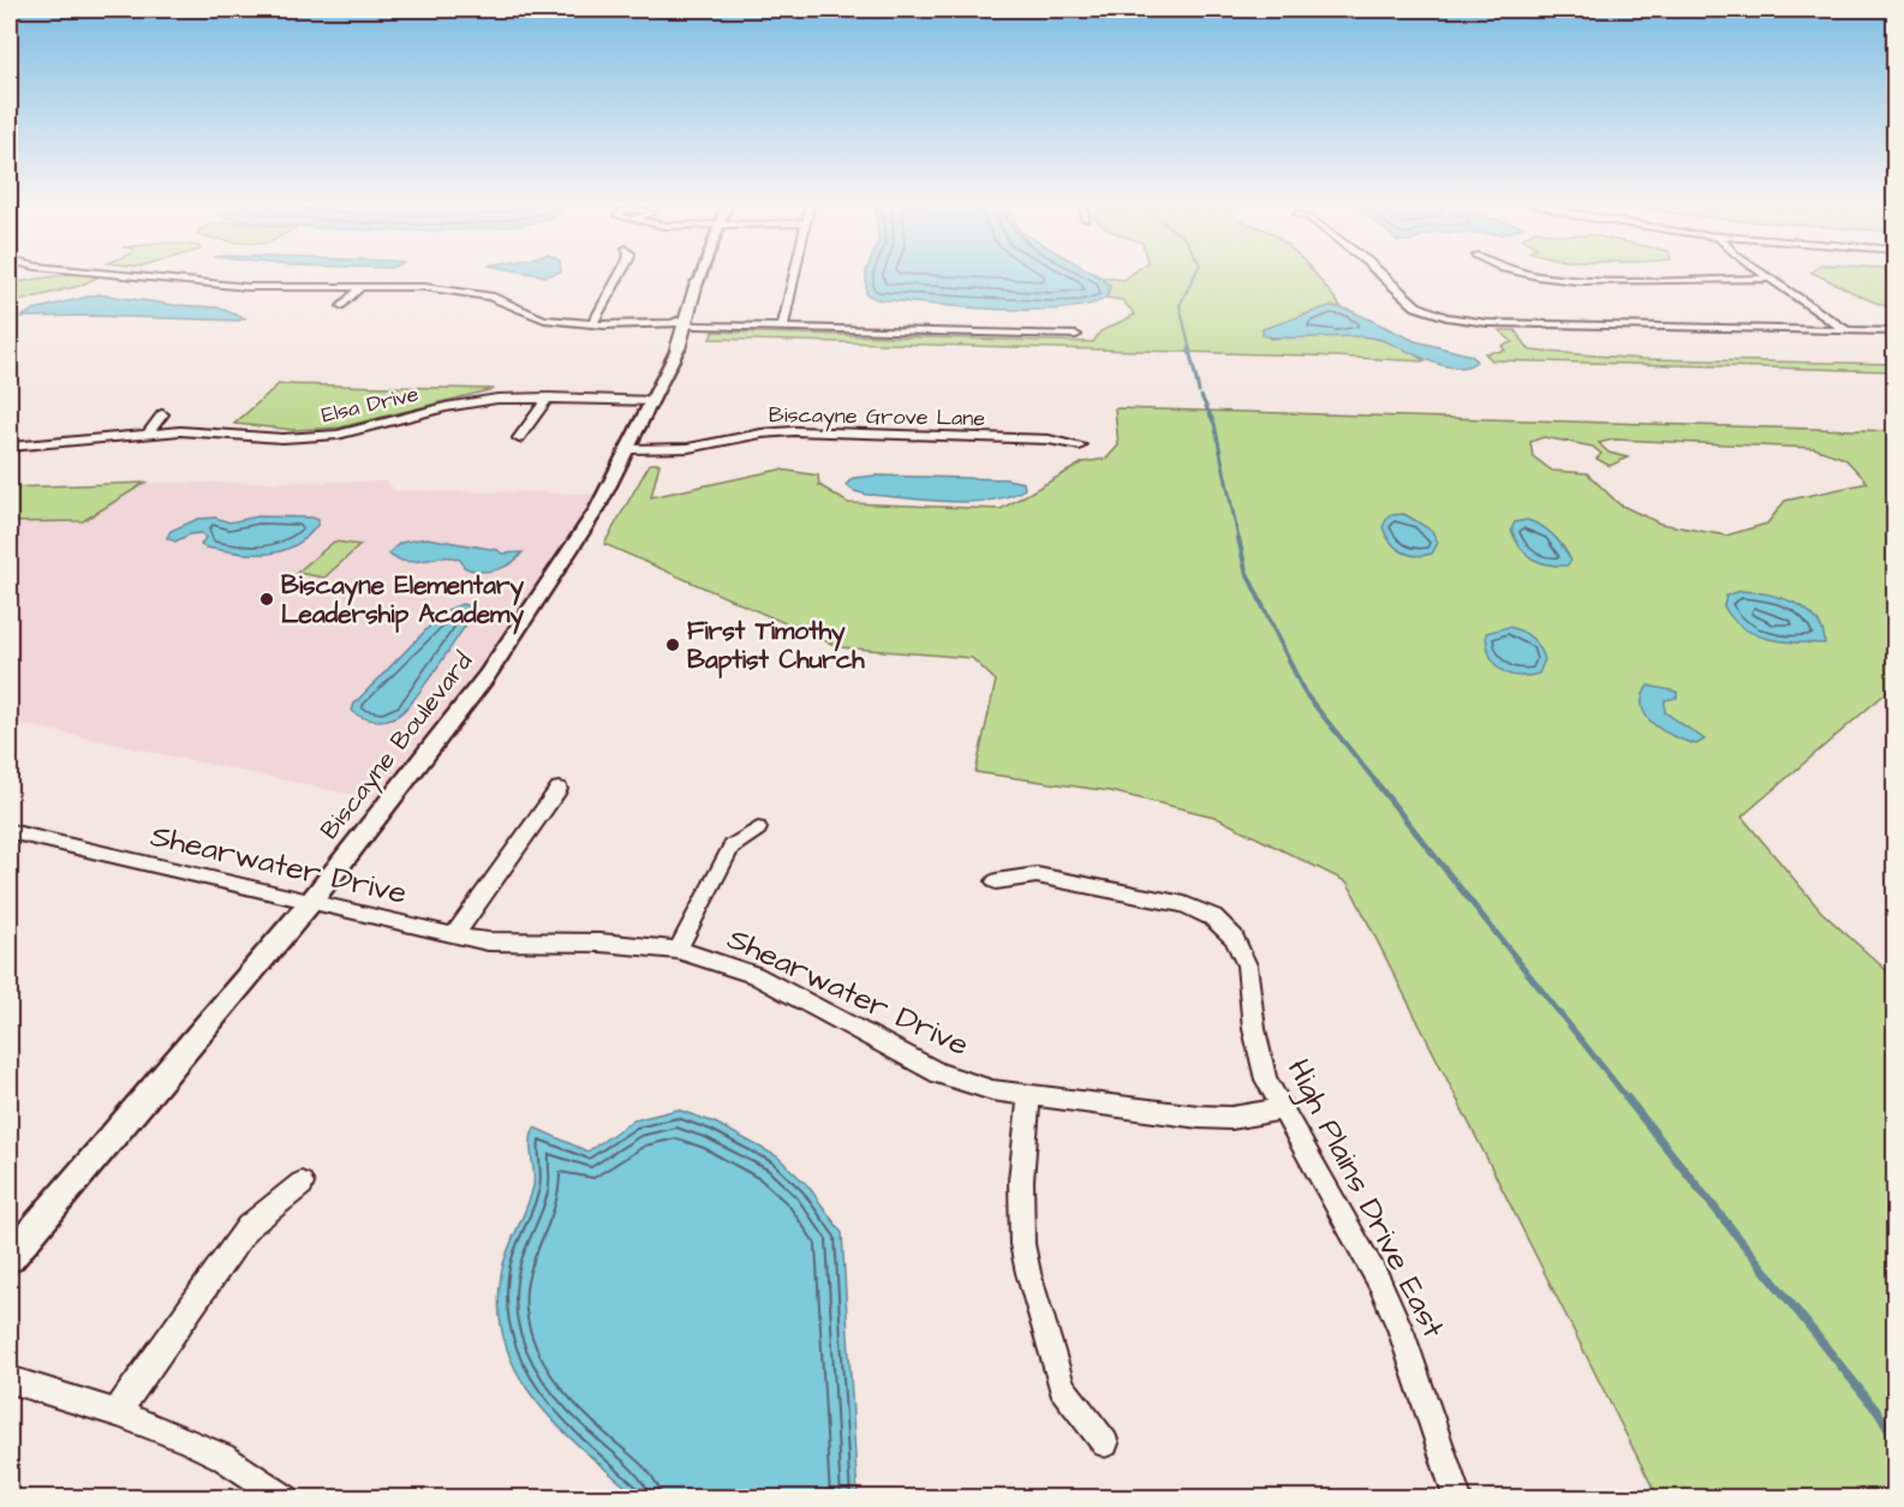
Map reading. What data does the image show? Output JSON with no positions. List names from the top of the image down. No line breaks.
{"streets":{"main road":["Biscayne Boulevard"],"street":["Elsa Drive","Biscayne Grove Lane","Shearwater Drive","High Plains Drive East"]},"crossings":[["Elsa Drive","Biscayne Boulevard"],["Biscayne Grove Lane","Biscayne Boulevard"],["Biscayne Boulevard","Shearwater Drive"],["Shearwater Drive","High Plains Drive East"]],"places":["Biscayne Elementary Leadership Academy","First Timothy Baptist Church"]}
